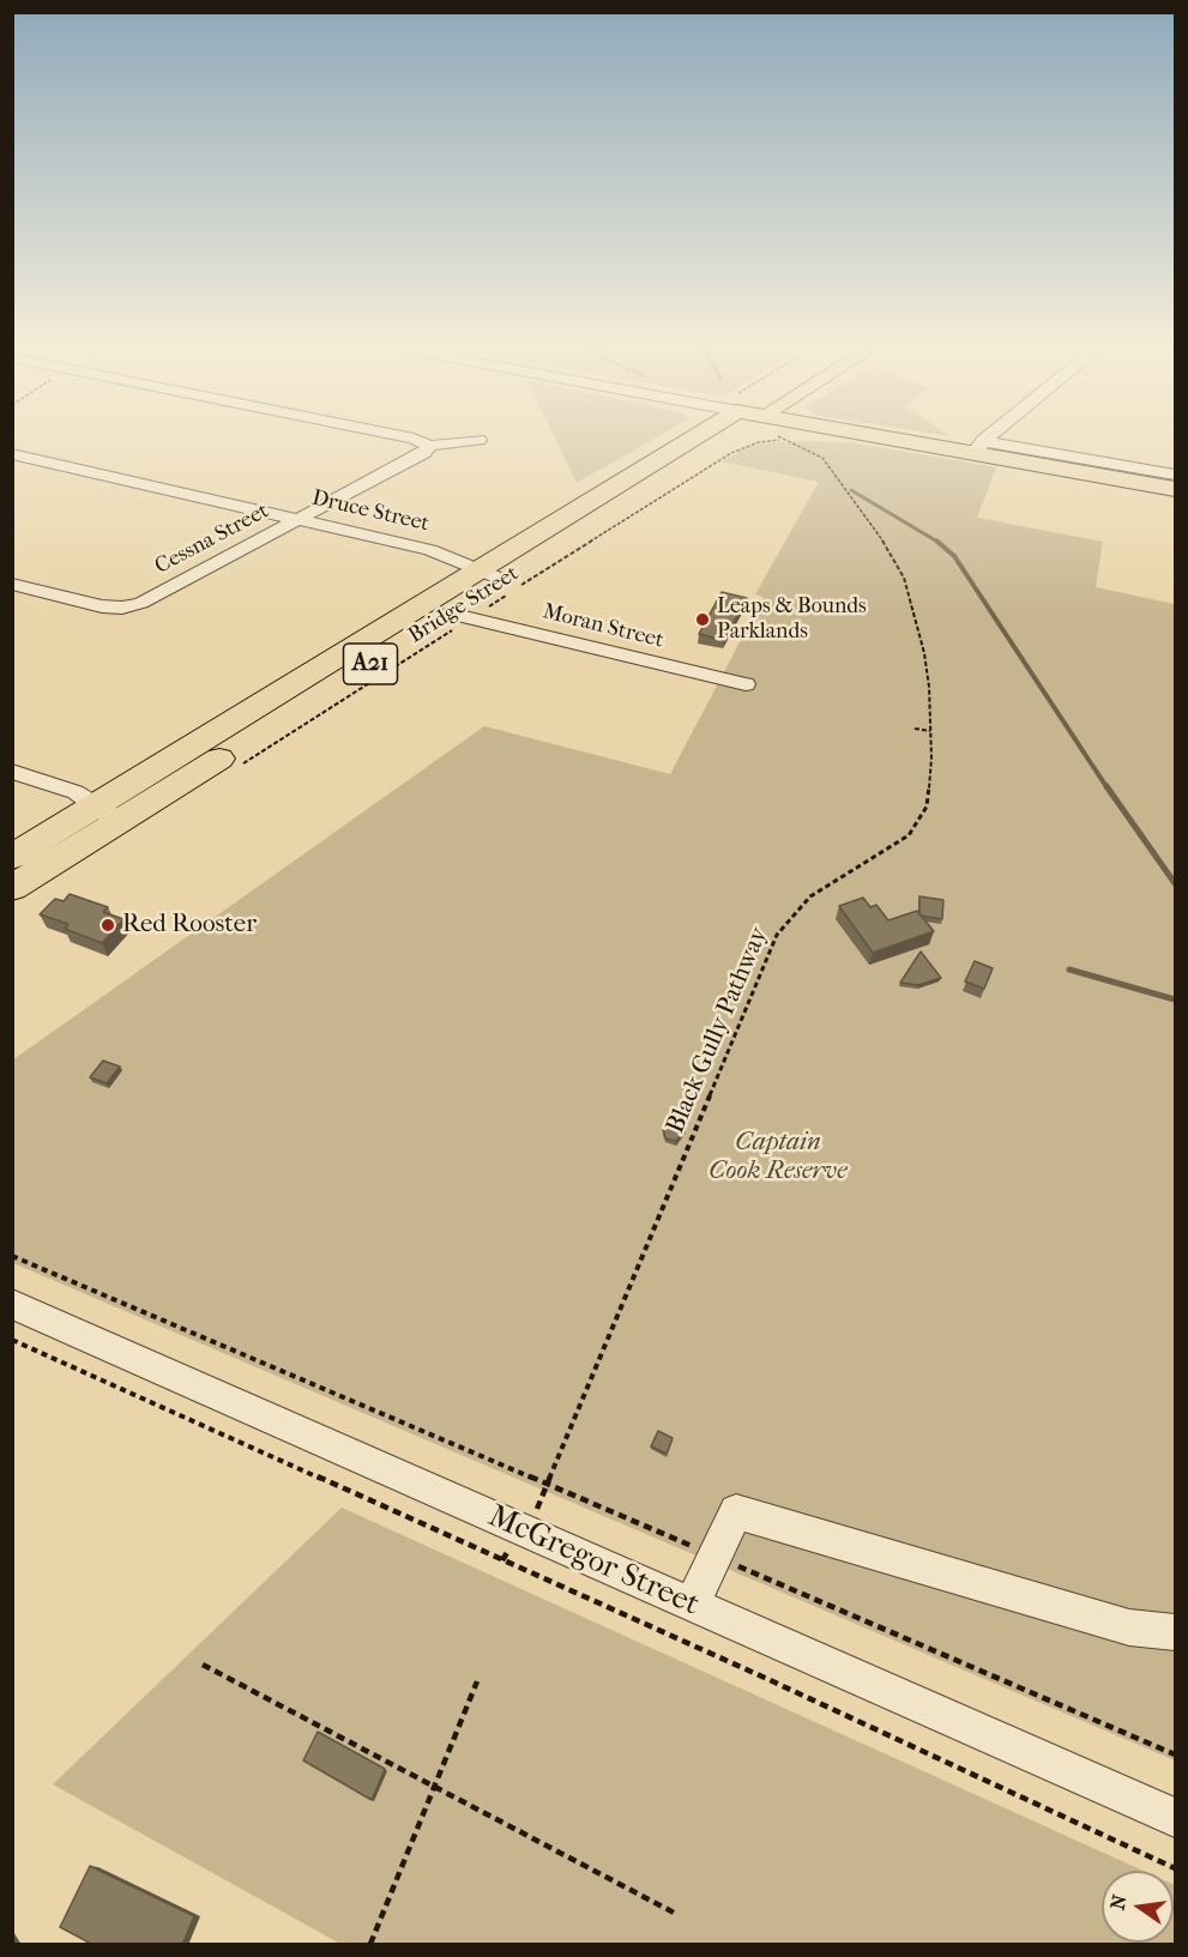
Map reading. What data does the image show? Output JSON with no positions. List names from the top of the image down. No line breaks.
{"streets":{"highway":["Bridge Street","A21"],"street":["Druce Street","Cessna Street","Moran Street","McGregor Street"],"path":["Black Gully Pathway"]},"crossings":[["Druce Street","Cessna Street"],["Druce Street","Bridge Street"],["Bridge Street","Moran Street"]],"parks":["Captain Cook Reserve"],"places":["Leaps & Bounds Parklands","Red Rooster"],"north":"left"}
